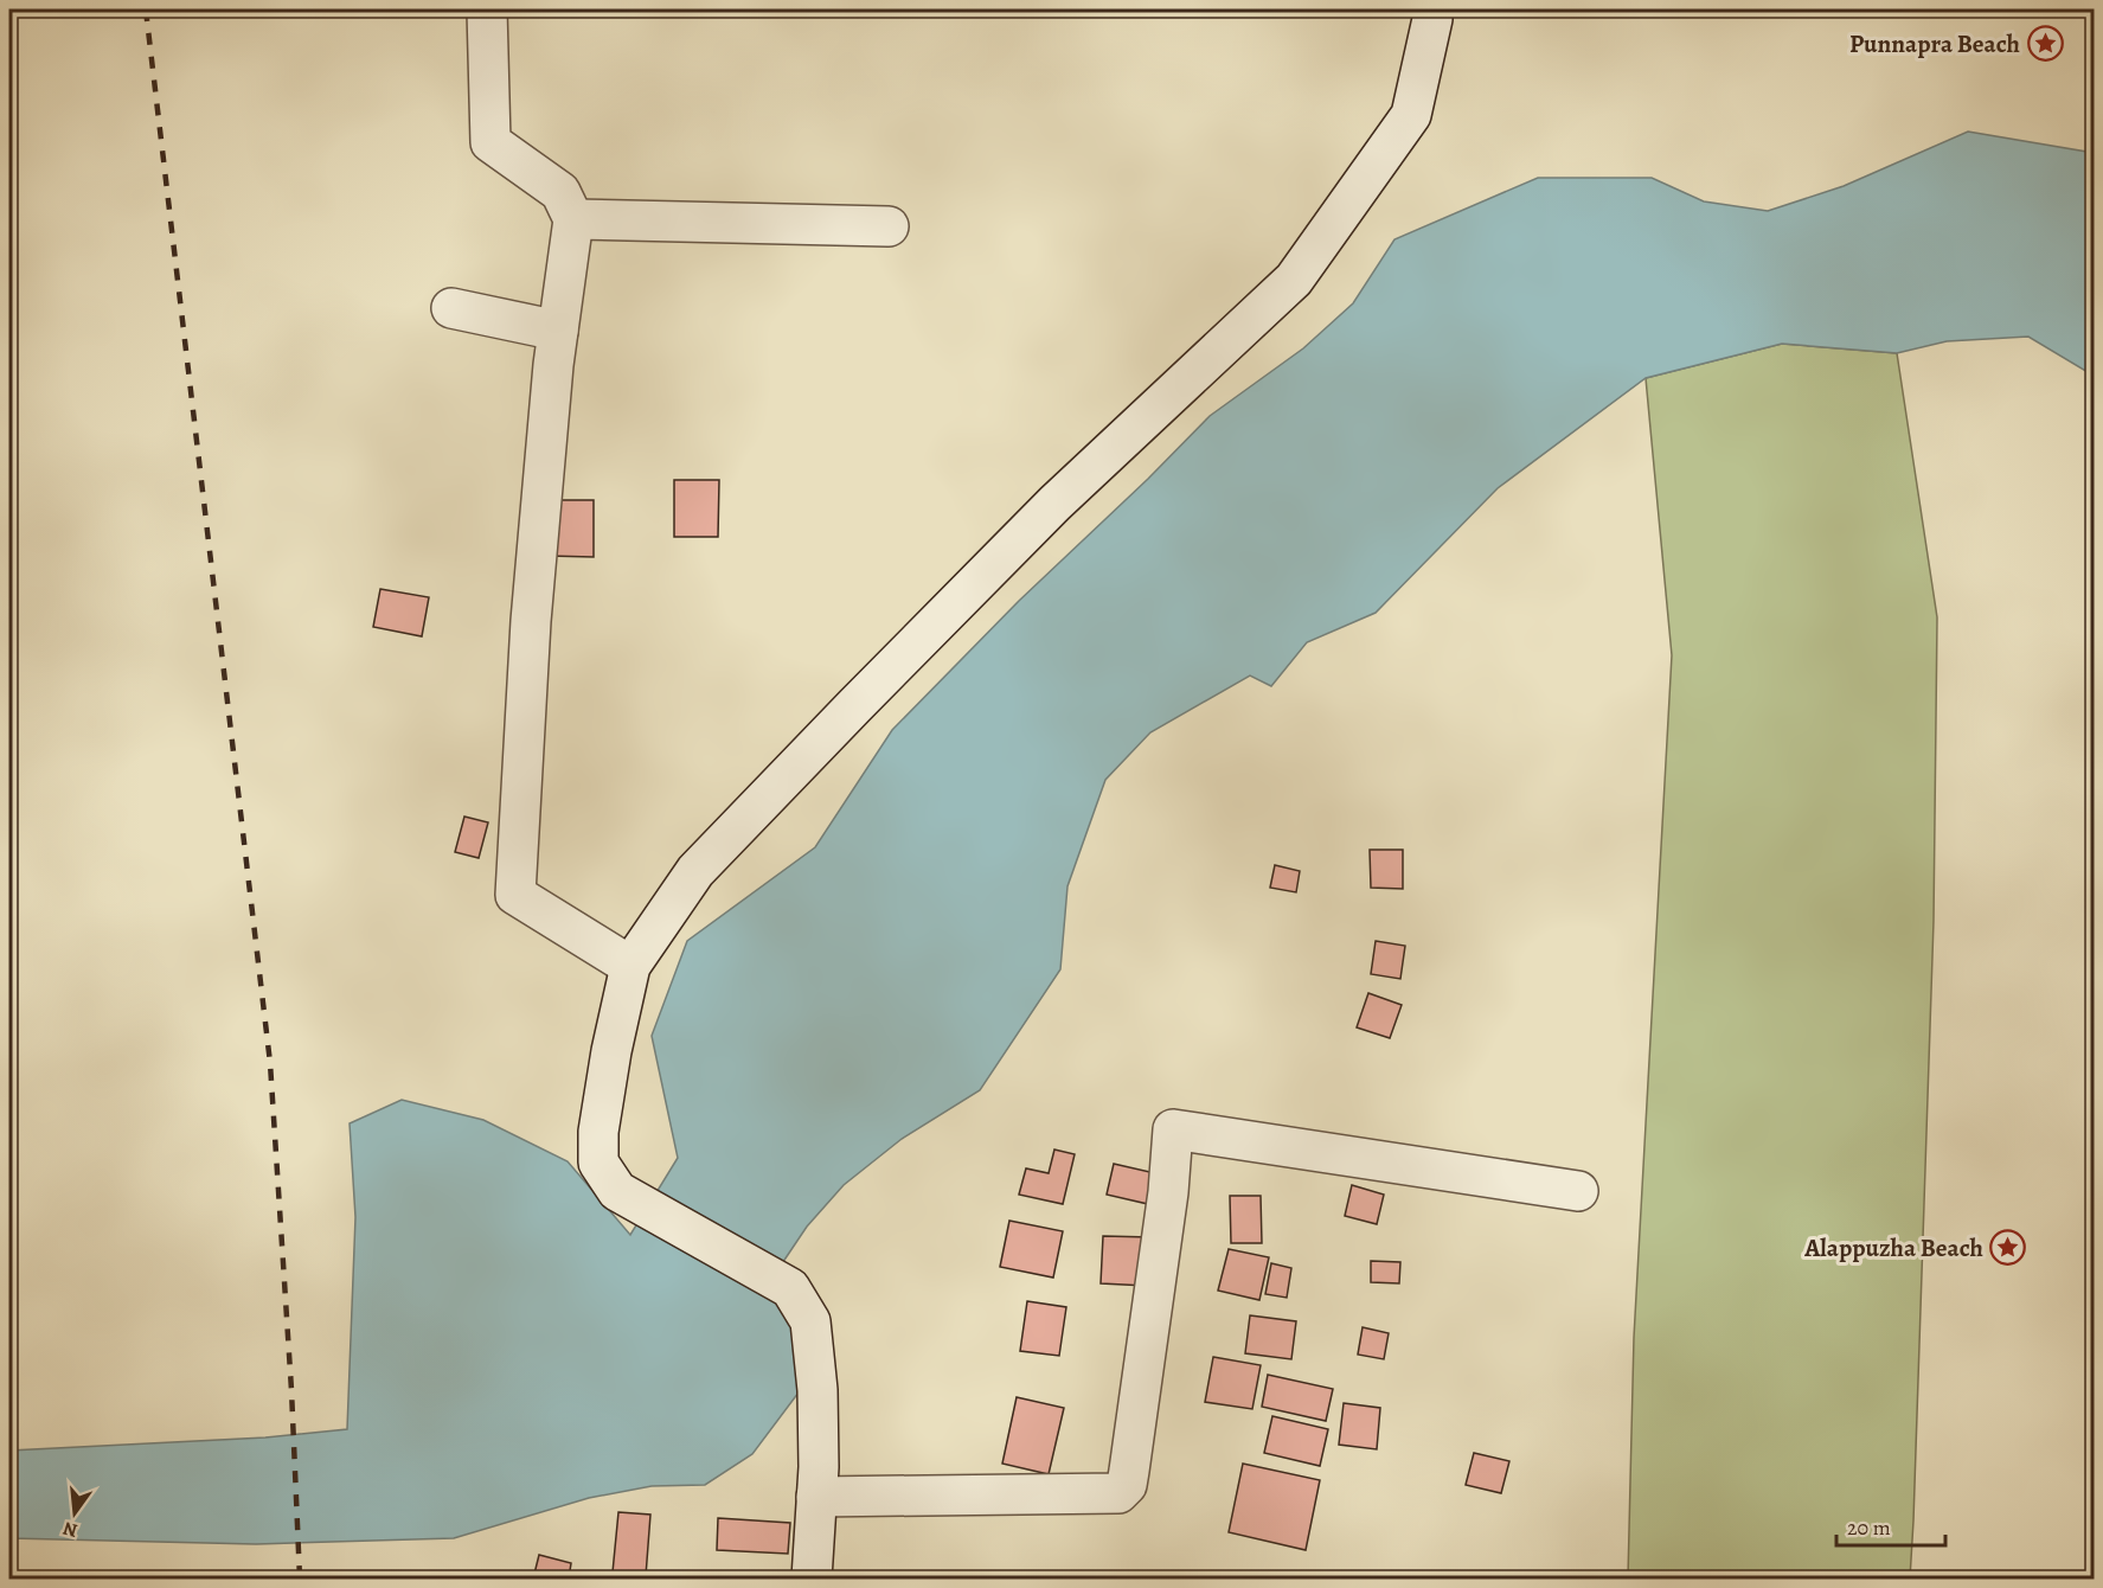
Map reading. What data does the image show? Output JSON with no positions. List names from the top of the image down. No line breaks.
{"places":{"place":["Punnapra Beach","Alappuzha Beach"]},"scale_bar":"20 m","north":"bottom"}
